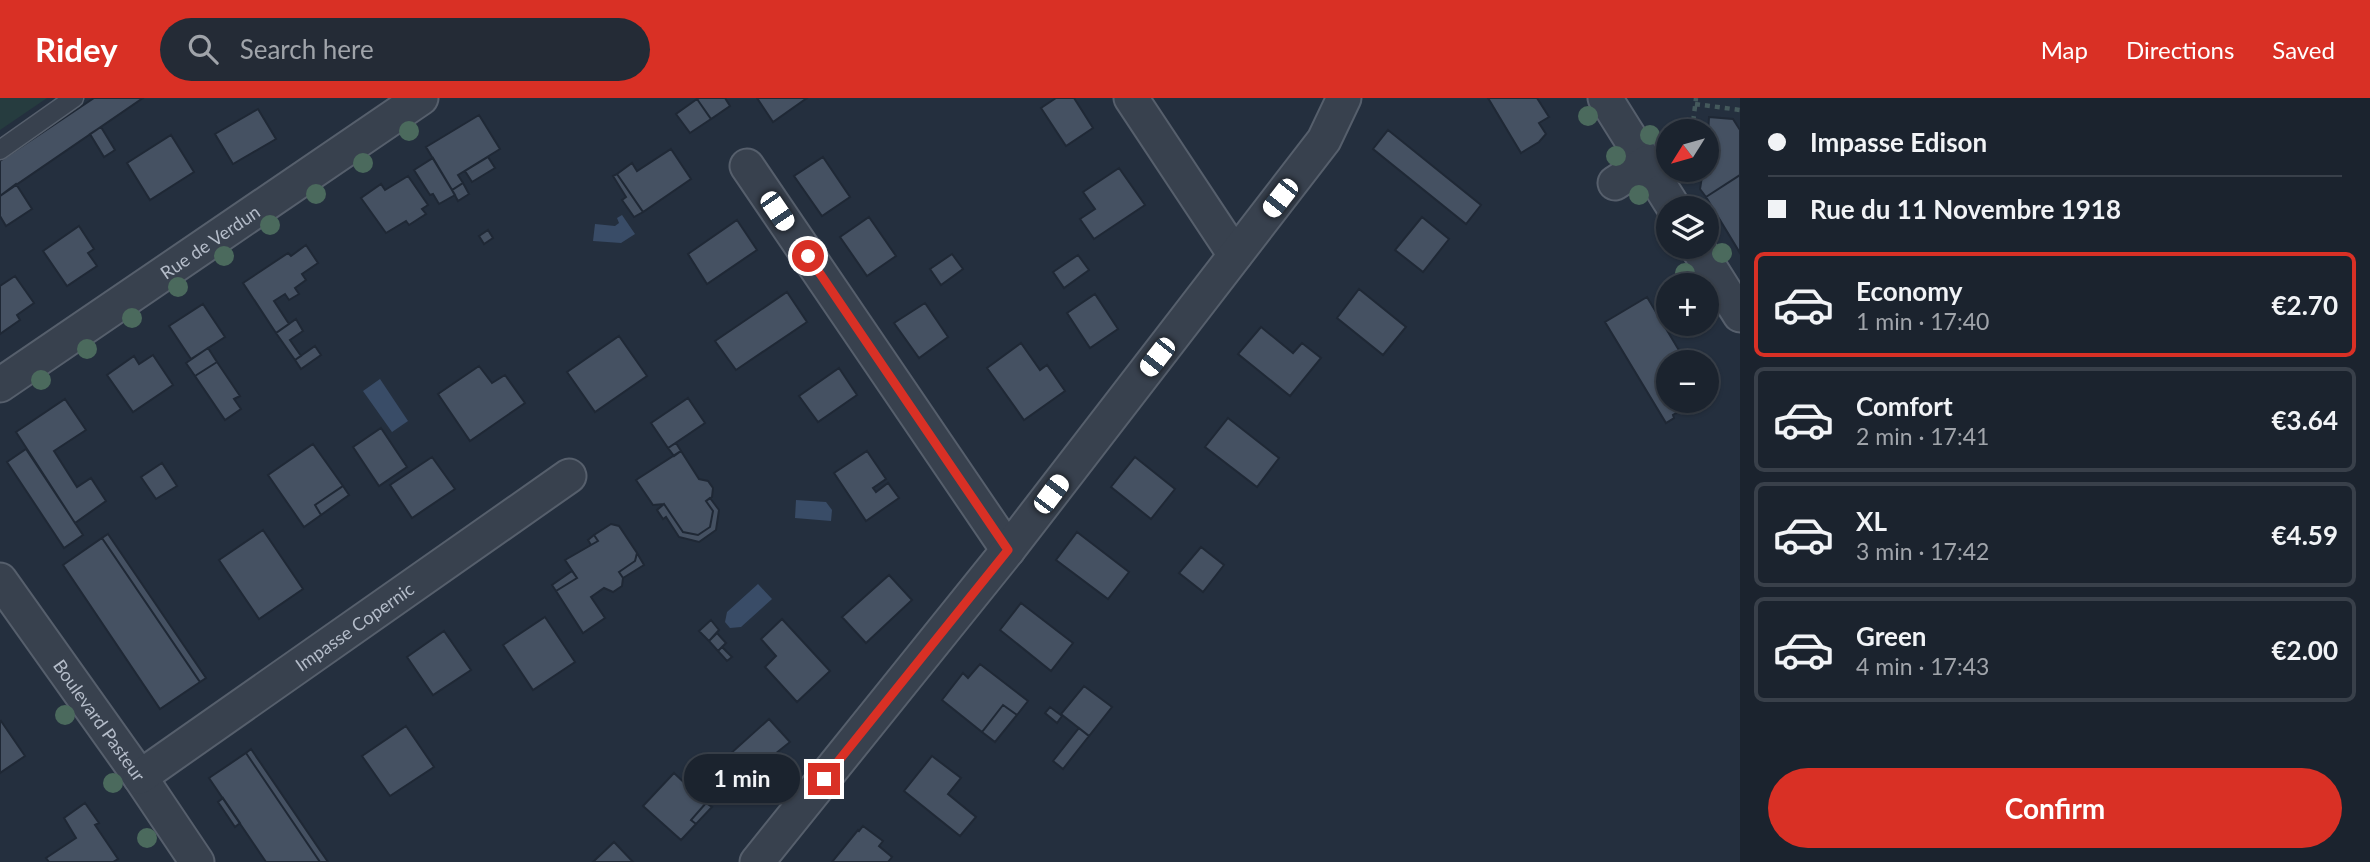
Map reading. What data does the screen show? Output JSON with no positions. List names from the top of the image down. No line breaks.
{"streets":{"street":["Rue de Verdun","Impasse Copernic","Boulevard Pasteur"]},"crossings":[["Impasse Copernic","Boulevard Pasteur"]],"north":"bottom left","page":{"header":"Ridey","search":"Search here","nav":["Map","Directions","Saved"],"banner":["Impasse Edison","Rue du 11 Novembre 1918"],"map_buttons":["+","−"],"list":[{"name":"Economy","note":"1 min · 17:40","value":"€2.70"},{"name":"Comfort","note":"2 min · 17:41","value":"€3.64"},{"name":"XL","note":"3 min · 17:42","value":"€4.59"},{"name":"Green","note":"4 min · 17:43","value":"€2.00"}],"bubble":"1 min","buttons":"Confirm"}}
